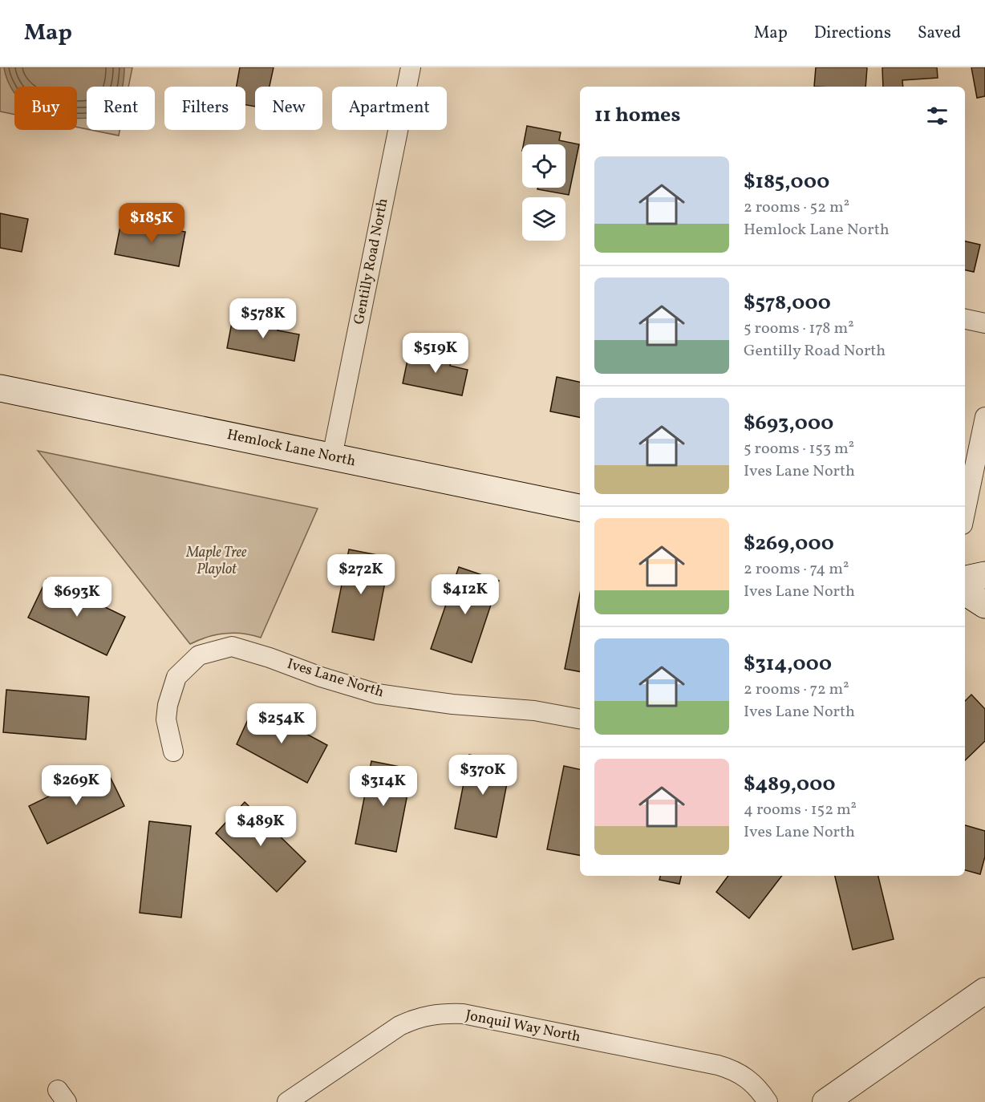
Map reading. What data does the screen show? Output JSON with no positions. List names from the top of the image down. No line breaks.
{"streets":{"main road":["Hemlock Lane North"],"street":["Gentilly Road North","Ives Lane North","Jonquil Way North"]},"crossings":[["Gentilly Road North","Hemlock Lane North"]],"parks":["Maple Tree Playlot"],"page":{"header":"Map","nav":["Map","Directions","Saved"],"chip":["Buy","Rent","Filters","New","Apartment"],"heading":"11 homes","list":[{"name":"$185,000","note":"2 rooms · 52 m² · Hemlock Lane North"},{"name":"$578,000","note":"5 rooms · 178 m² · Gentilly Road North"},{"name":"$693,000","note":"5 rooms · 153 m² · Ives Lane North"},{"name":"$269,000","note":"2 rooms · 74 m² · Ives Lane North"},{"name":"$314,000","note":"2 rooms · 72 m² · Ives Lane North"},{"name":"$489,000","note":"4 rooms · 152 m² · Ives Lane North"}],"price":["$185K","$578K","$519K","$272K","$412K","$693K","$254K","$370K","$269K","$314K","$489K"]}}
